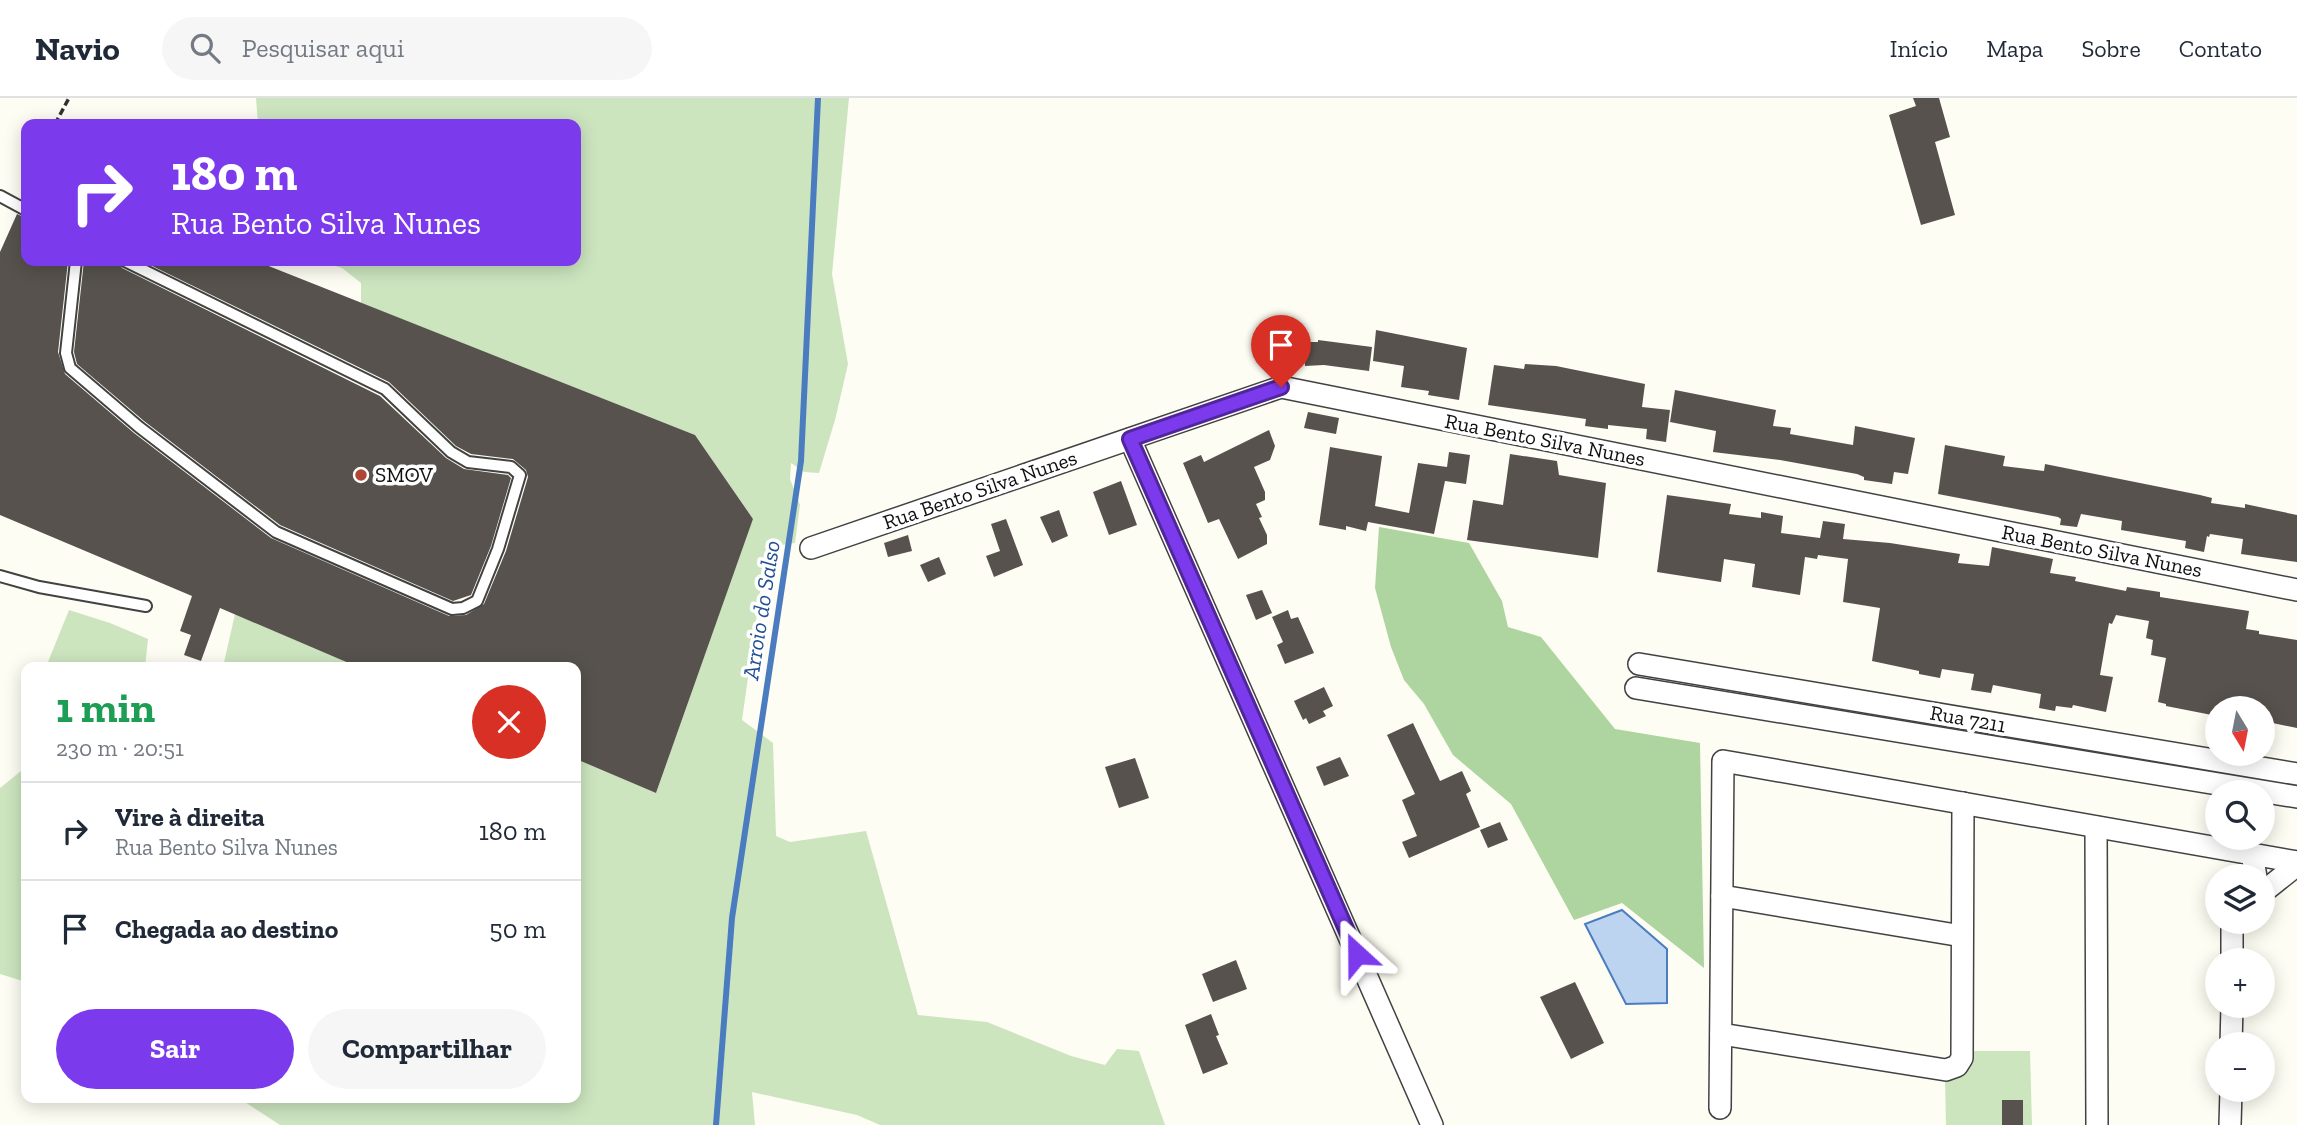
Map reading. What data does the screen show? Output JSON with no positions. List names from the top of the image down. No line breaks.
{"streets":{"street":["Rua Bento Silva Nunes","Rua 7211"]},"water":["Arroio do Salso"],"places":["SMOV"],"north":"bottom","page":{"header":"Navio","search":"Pesquisar aqui","nav":["Início","Mapa","Sobre","Contato"],"turn":["180 m","Rua Bento Silva Nunes"],"heading":["1 min","230 m · 20:51"],"map_buttons":["+","−"],"list":[{"name":"Vire à direita","note":"Rua Bento Silva Nunes","value":"180 m"},{"name":"Chegada ao destino","value":"50 m"}],"buttons":["Sair","Compartilhar"]}}
